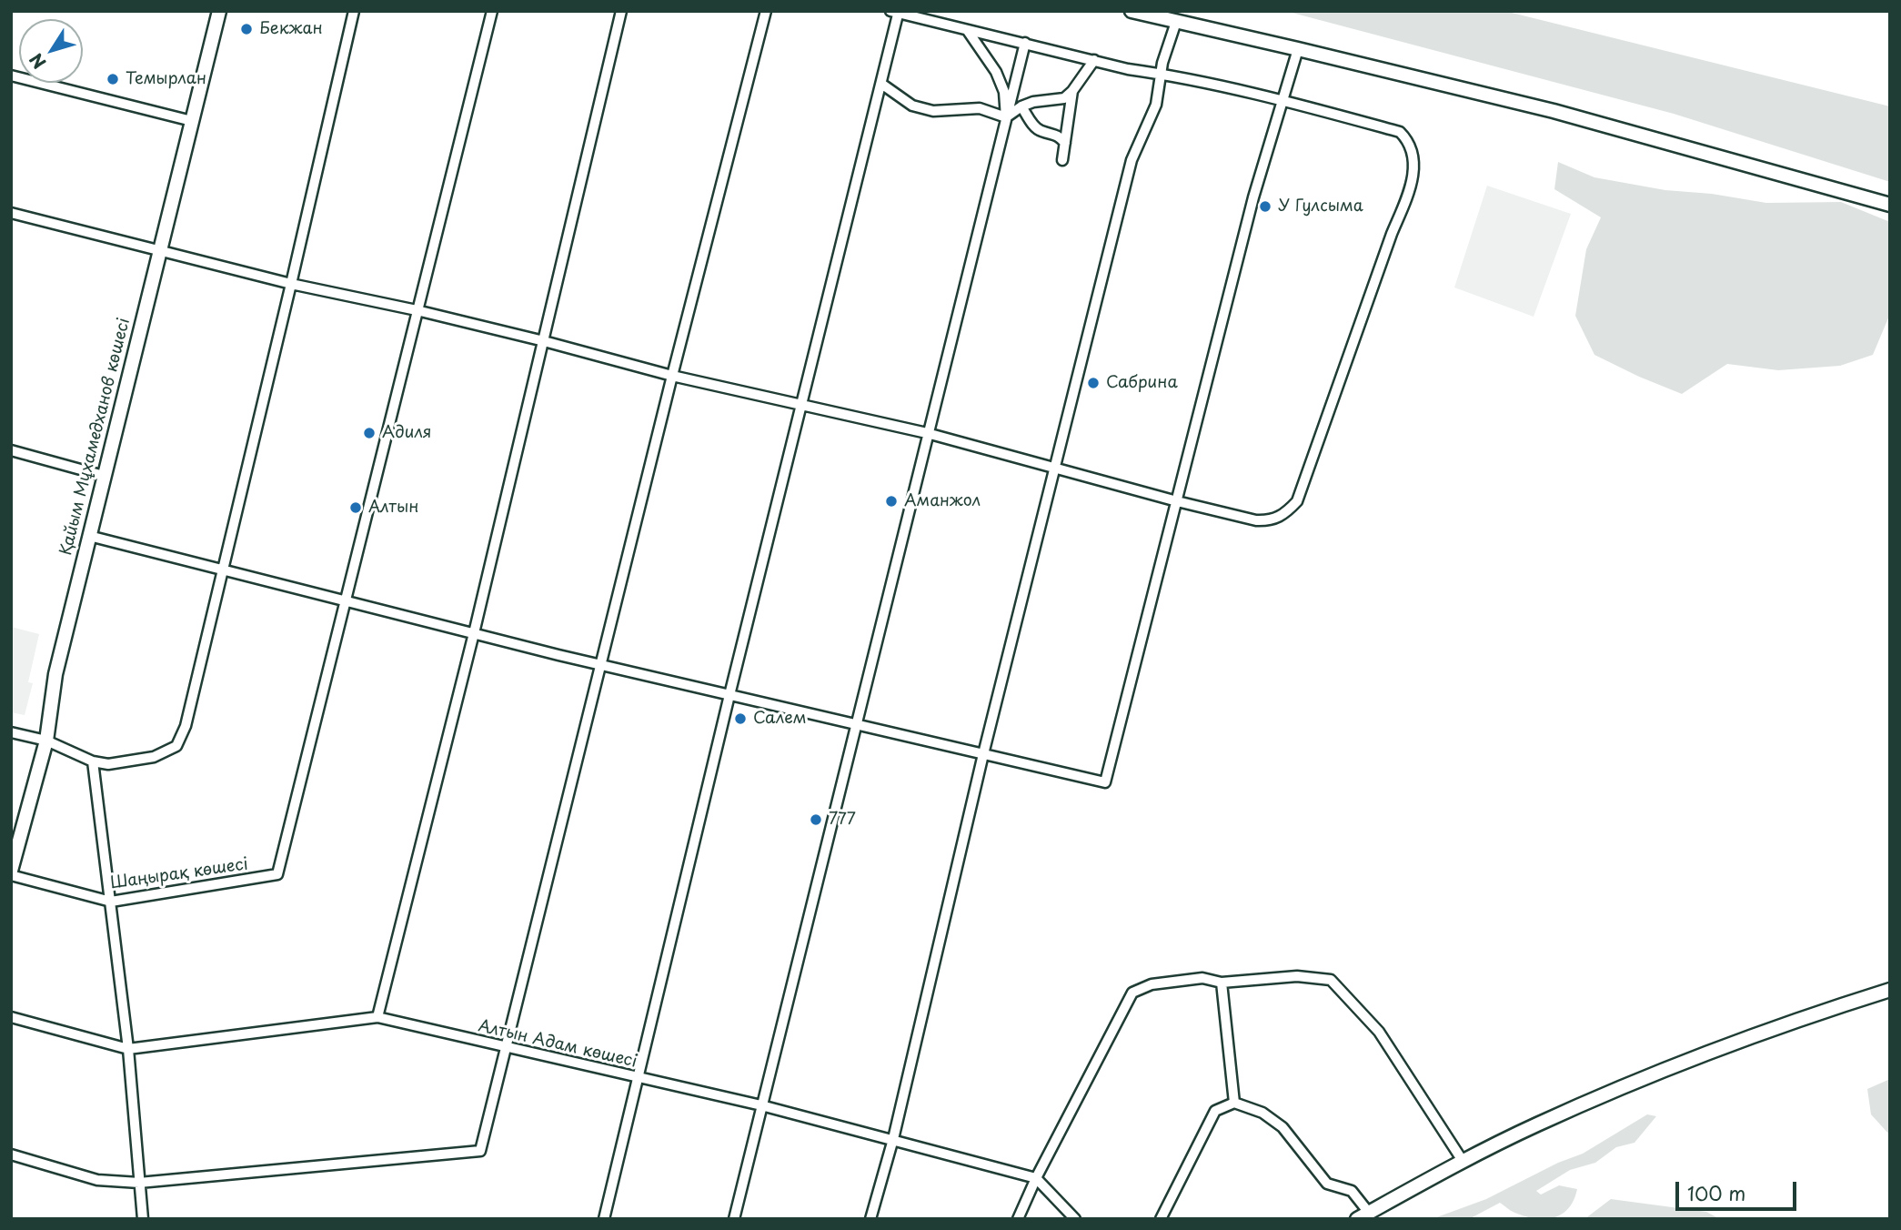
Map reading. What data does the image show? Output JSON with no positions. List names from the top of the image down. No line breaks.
{"streets":{"main road":["Қайым Мұхамедханов көшесі"],"street":["Шаңырақ көшесі","Алтын Адам көшесі"]},"places":["Бекжан","Темырлан","У Гулсыма","Сабрина","Адиля","Аманжол","Алтын","Салем","777"],"scale_bar":"100 m","north":"bottom left"}
